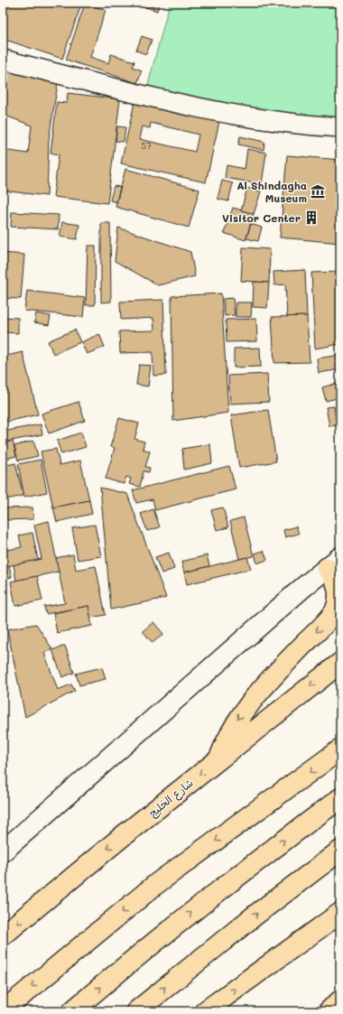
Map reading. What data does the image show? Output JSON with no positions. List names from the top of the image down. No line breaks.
{"streets":{"main road":["شارع الخليج"]},"places":{"museum":["Al Shindagha Museum"],"building":["Visitor Center"]},"house_numbers":["57"]}
